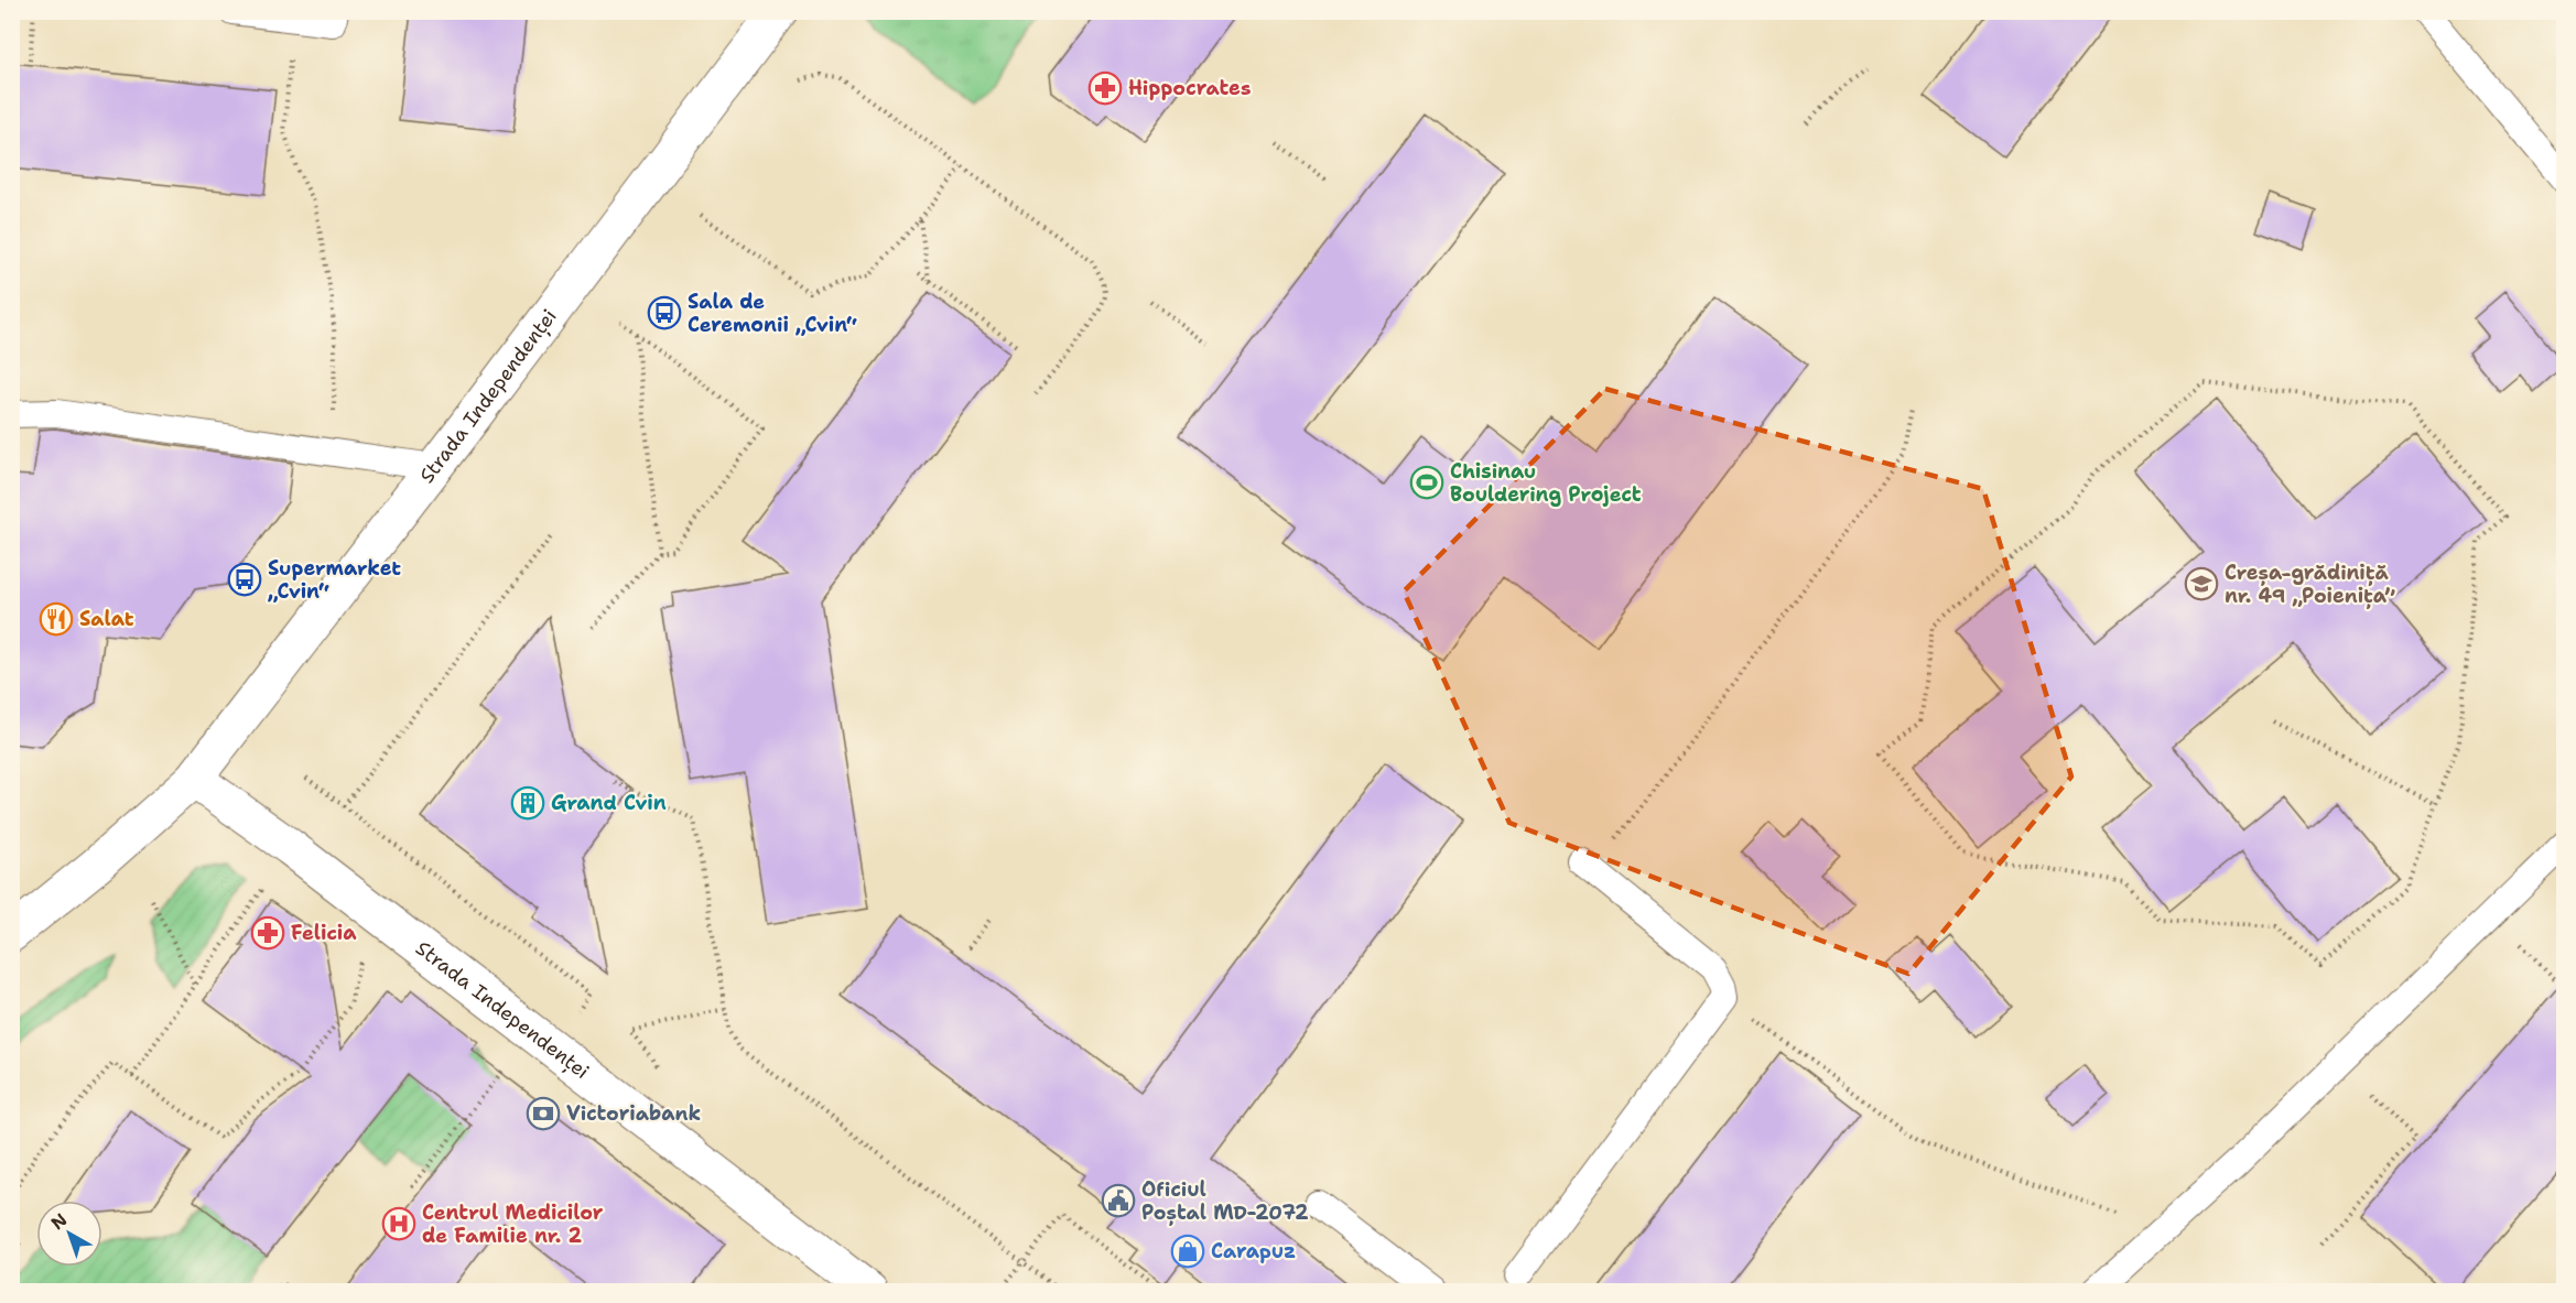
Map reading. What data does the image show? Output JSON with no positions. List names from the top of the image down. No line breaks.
{"streets":{"main road":["Strada Independenței"]},"places":{"pharmacy":["Hippocrates","Felicia"],"bus stop":["Sala de Ceremonii „Cvin“","Supermarket „Cvin“"],"sports":["Chisinau Bouldering Project"],"school or university":["Creșa-grădiniță nr. 49 „Poienița”"],"restaurant":["Salat"],"building":["Grand Cvin"],"bank":["Victoriabank"],"public building":["Oficiul Poștal MD-2072"],"hospital":["Centrul Medicilor de Familie nr. 2"],"shop":["Carapuz"]},"north":"top left"}
